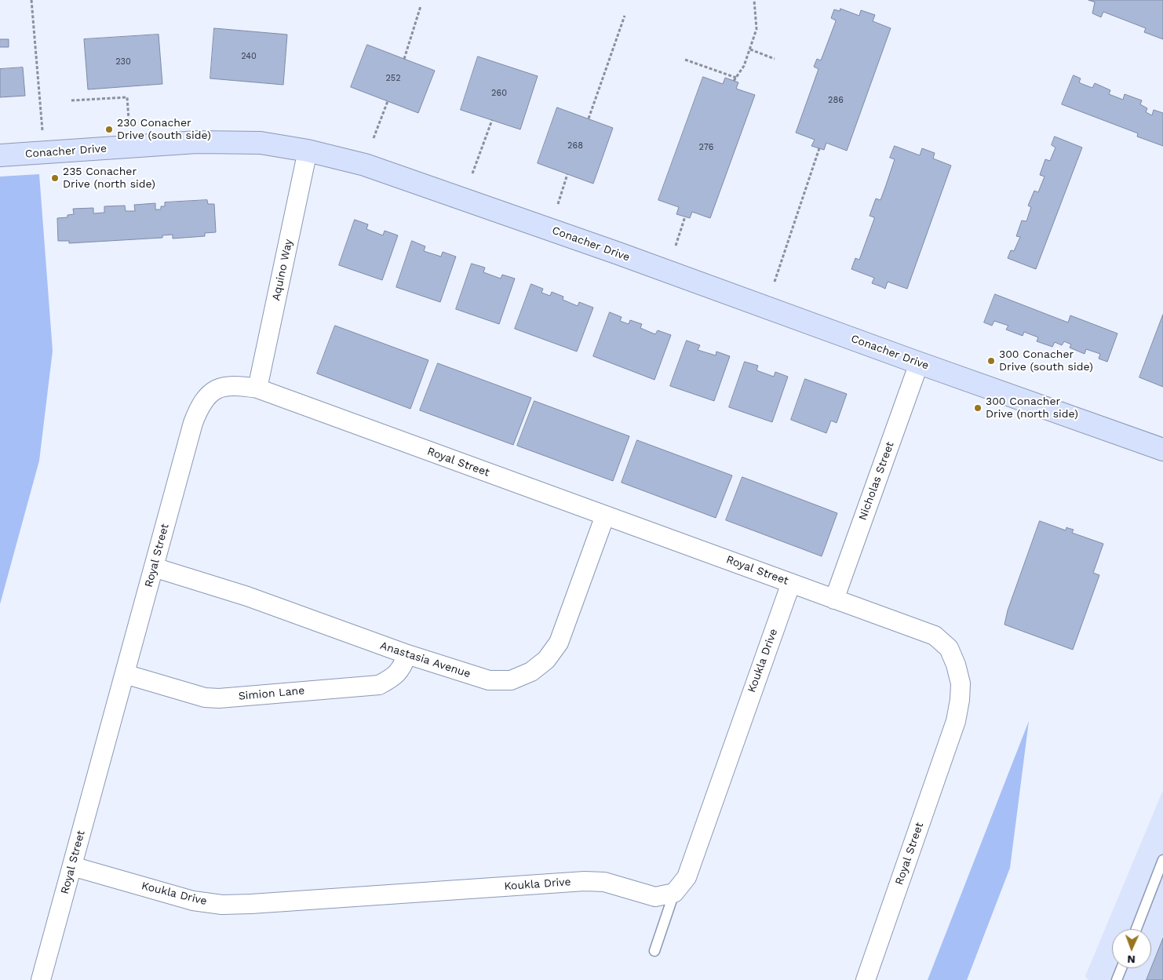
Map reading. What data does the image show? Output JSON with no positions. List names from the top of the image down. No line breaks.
{"streets":{"street":["Conacher Drive","Aquino Way","Royal Street","Nicholas Street","Anastasia Avenue","Koukla Drive","Simion Lane"]},"crossings":[["Conacher Drive","Aquino Way"],["Conacher Drive","Nicholas Street"],["Aquino Way","Royal Street"],["Royal Street","Nicholas Street"],["Royal Street","Anastasia Avenue"],["Royal Street","Koukla Drive"],["Royal Street","Simion Lane"],["Anastasia Avenue","Simion Lane"]],"places":["230 Conacher Drive (south side)","235 Conacher Drive (north side)","300 Conacher Drive (south side)","300 Conacher Drive (north side)"],"house_numbers":["240","230","252","260","286","268","276"],"north":"bottom"}
